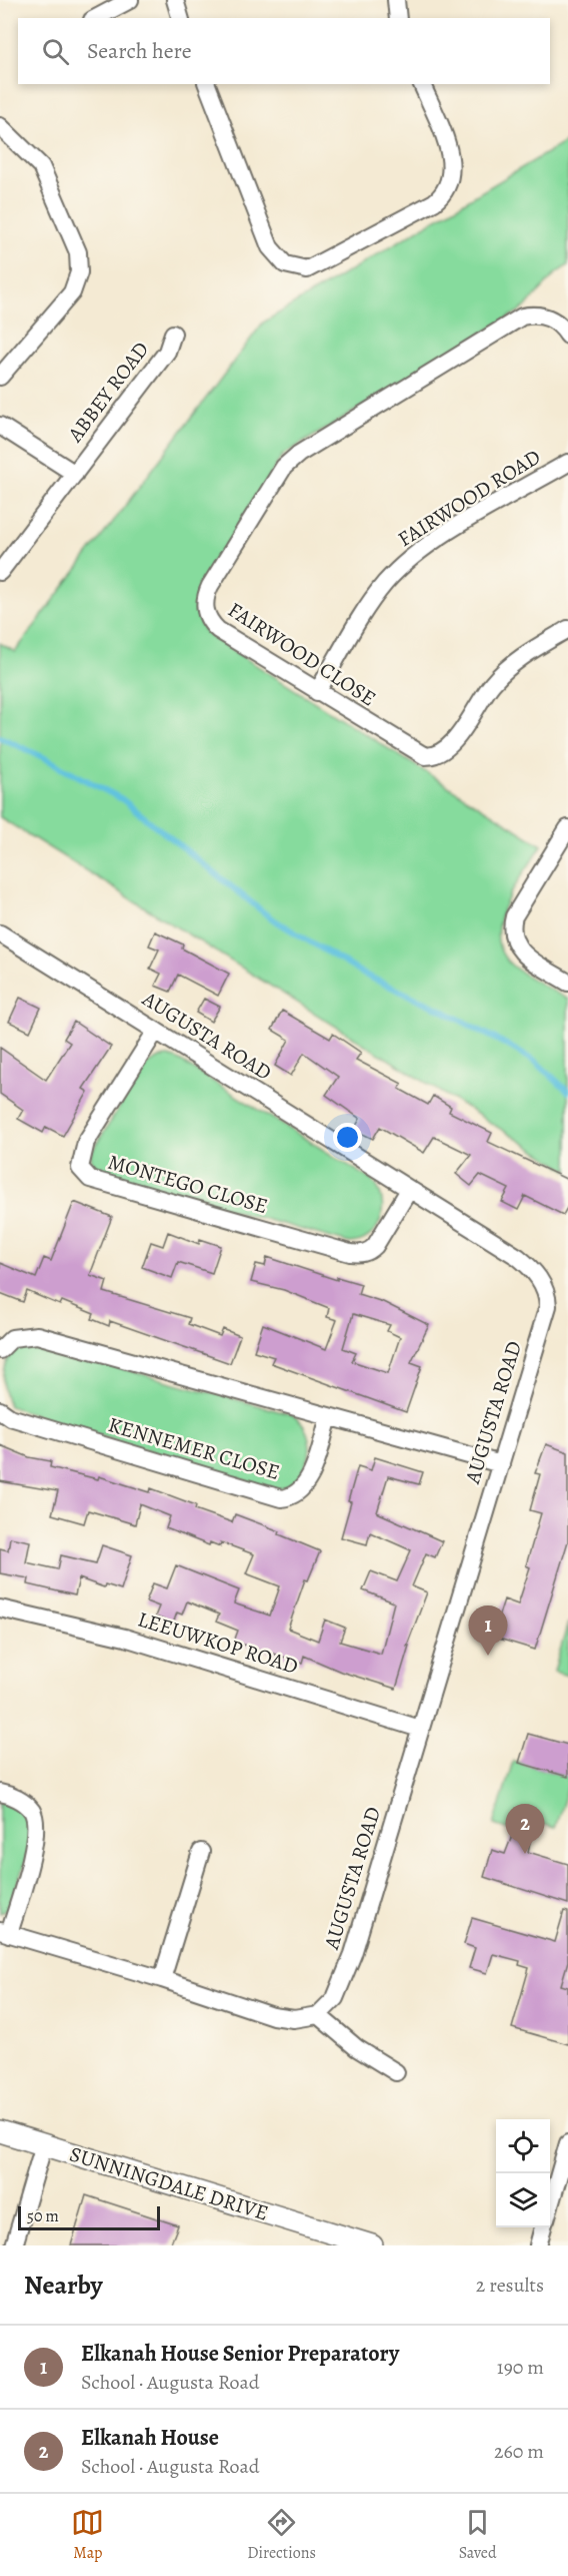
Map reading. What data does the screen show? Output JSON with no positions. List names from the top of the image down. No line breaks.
{"streets":{"street":["ABBEY ROAD","FAIRWOOD ROAD","FAIRWOOD CLOSE","AUGUSTA ROAD","MONTEGO CLOSE","KENNEMER CLOSE","LEEUWKOP ROAD","SUNNINGDALE DRIVE"]},"crossings":[["FAIRWOOD ROAD","FAIRWOOD CLOSE"],["AUGUSTA ROAD","MONTEGO CLOSE"],["AUGUSTA ROAD","LEEUWKOP ROAD"]],"scale_bar":"50 m","page":{"search":"Search here","pins":["1","2"],"scale":"50 m","heading":["Nearby","2 results"],"list":[{"mark":"1","name":"Elkanah House Senior Preparatory","note":"School · Augusta Road","value":"190 m"},{"mark":"2","name":"Elkanah House","note":"School · Augusta Road","value":"260 m"}],"nav":["Map","Directions","Saved"]}}
